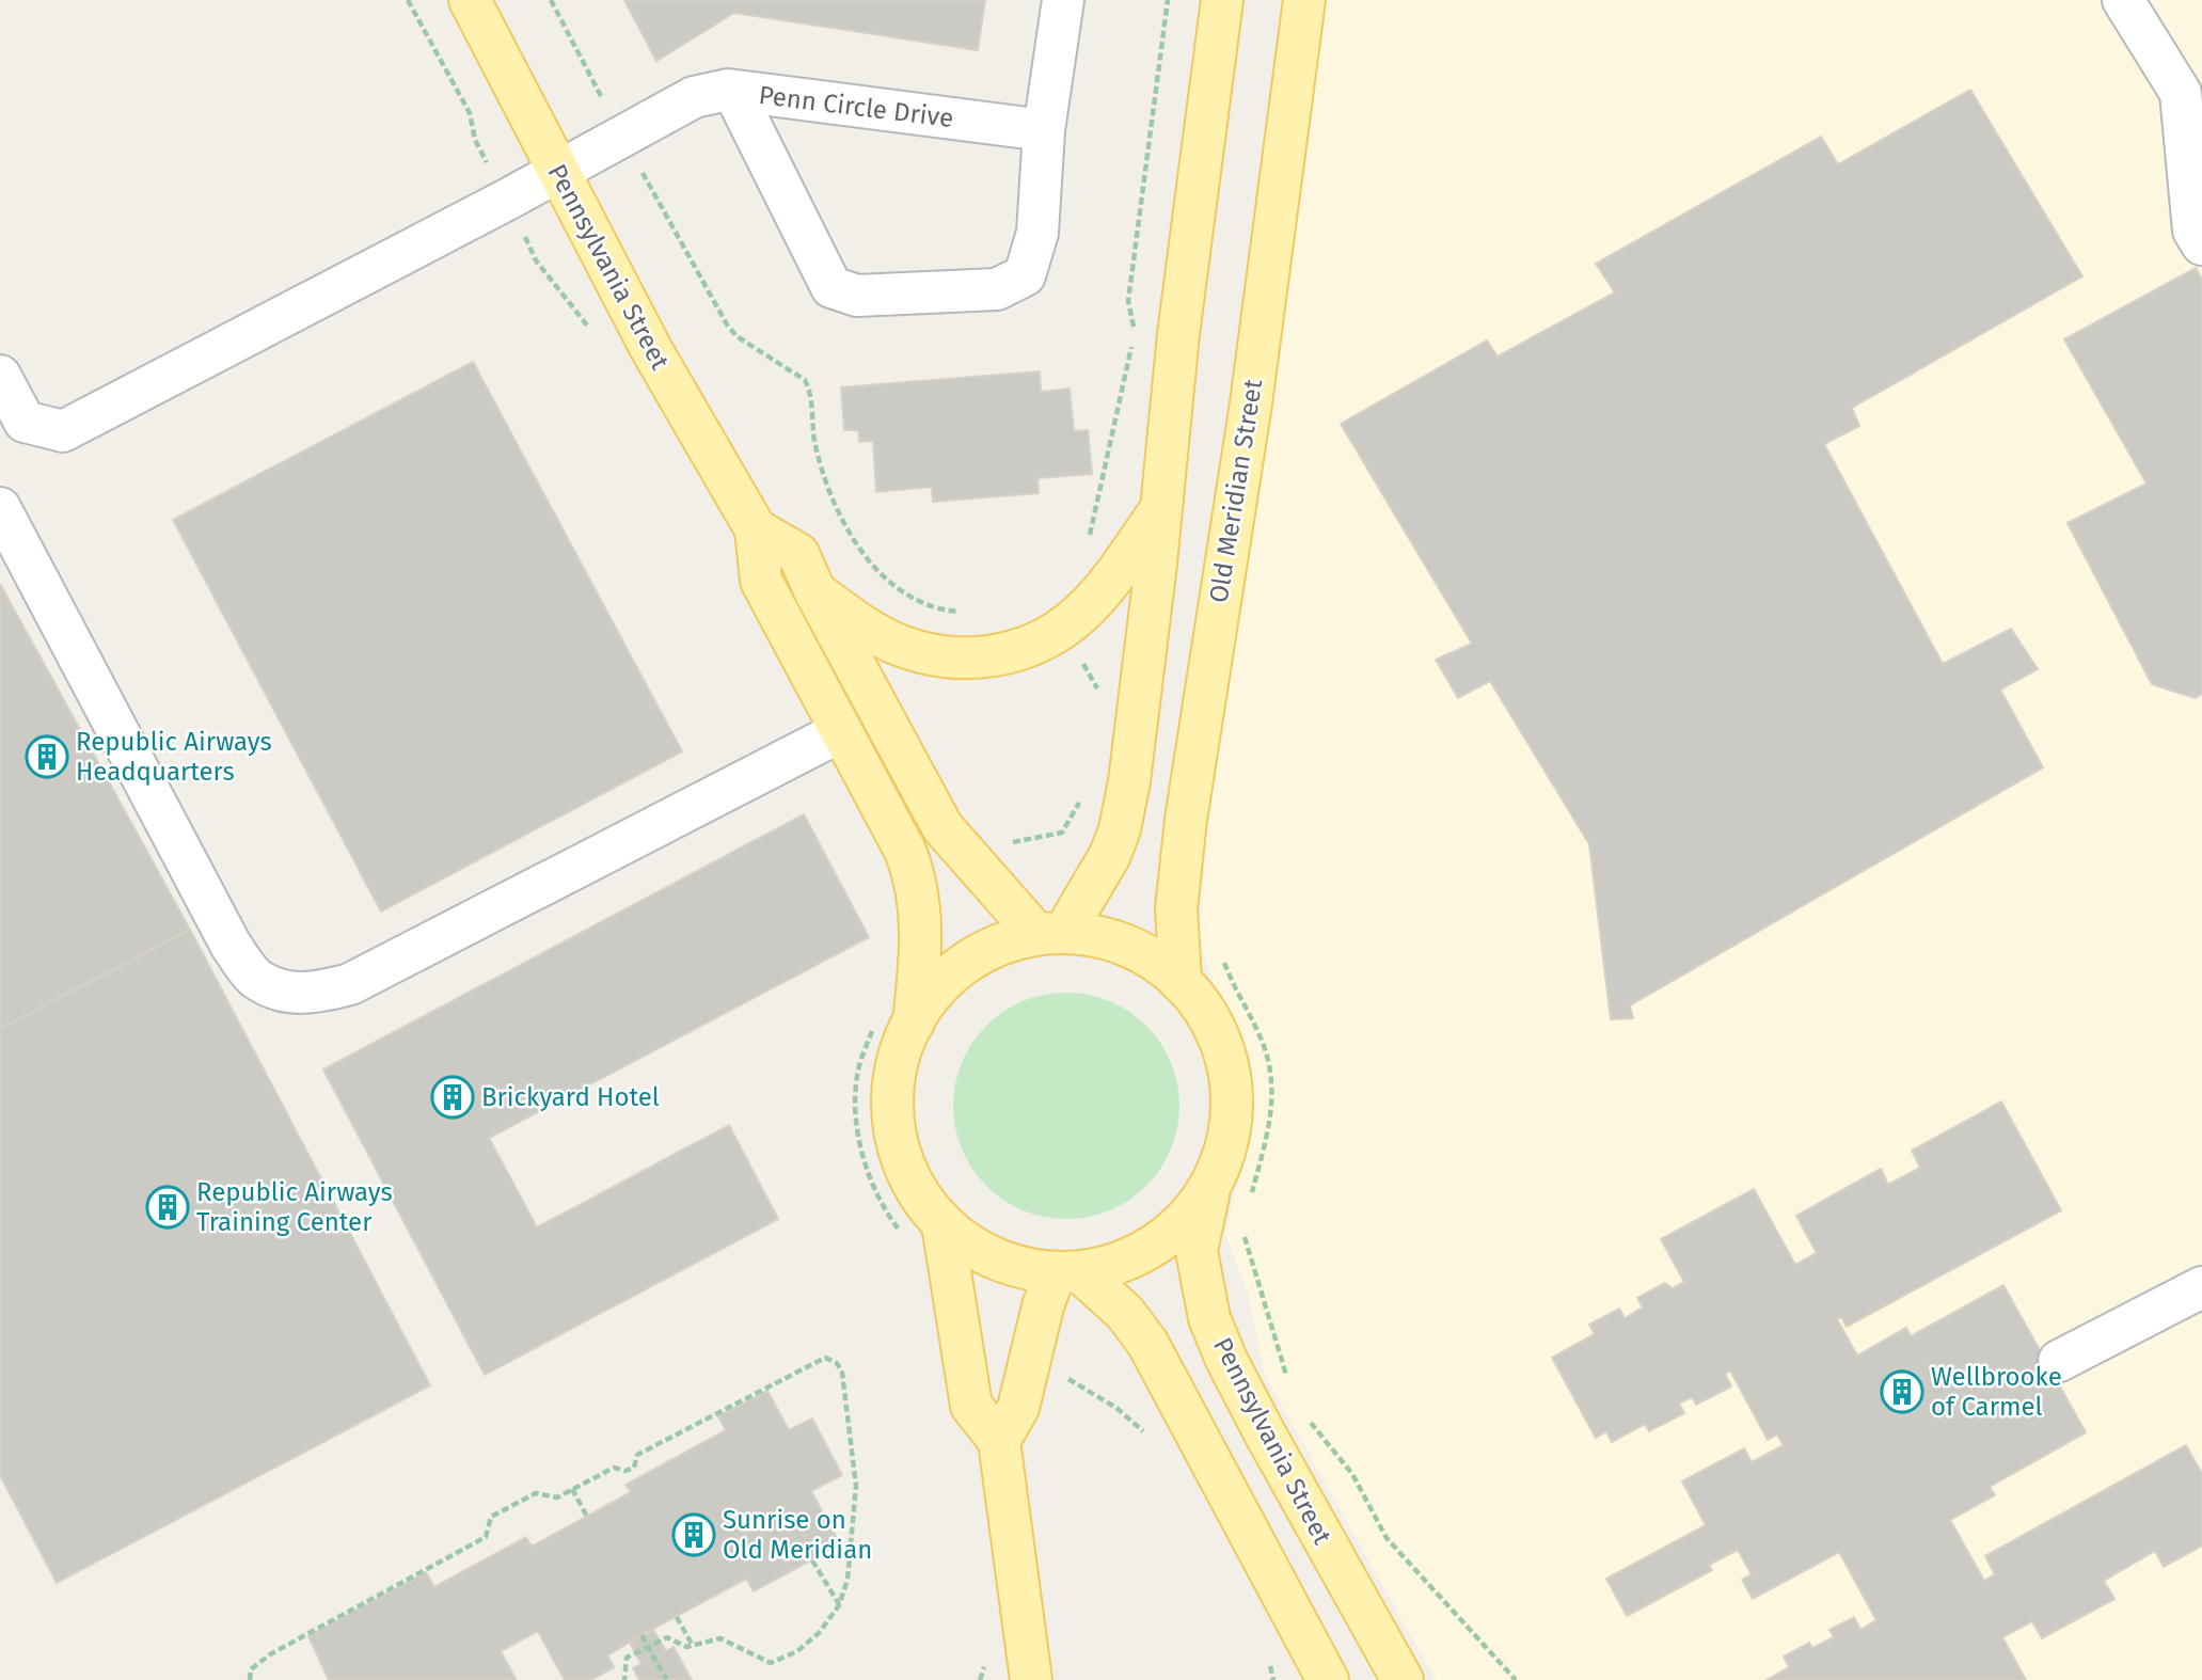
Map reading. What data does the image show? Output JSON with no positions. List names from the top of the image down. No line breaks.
{"streets":{"main road":["Pennsylvania Street","Old Meridian Street"],"street":["Penn Circle Drive"]},"crossings":[["Penn Circle Drive","Pennsylvania Street"]],"places":{"building":["Republic Airways Headquarters","Brickyard Hotel","Republic Airways Training Center","Wellbrooke of Carmel","Sunrise on Old Meridian"]}}
